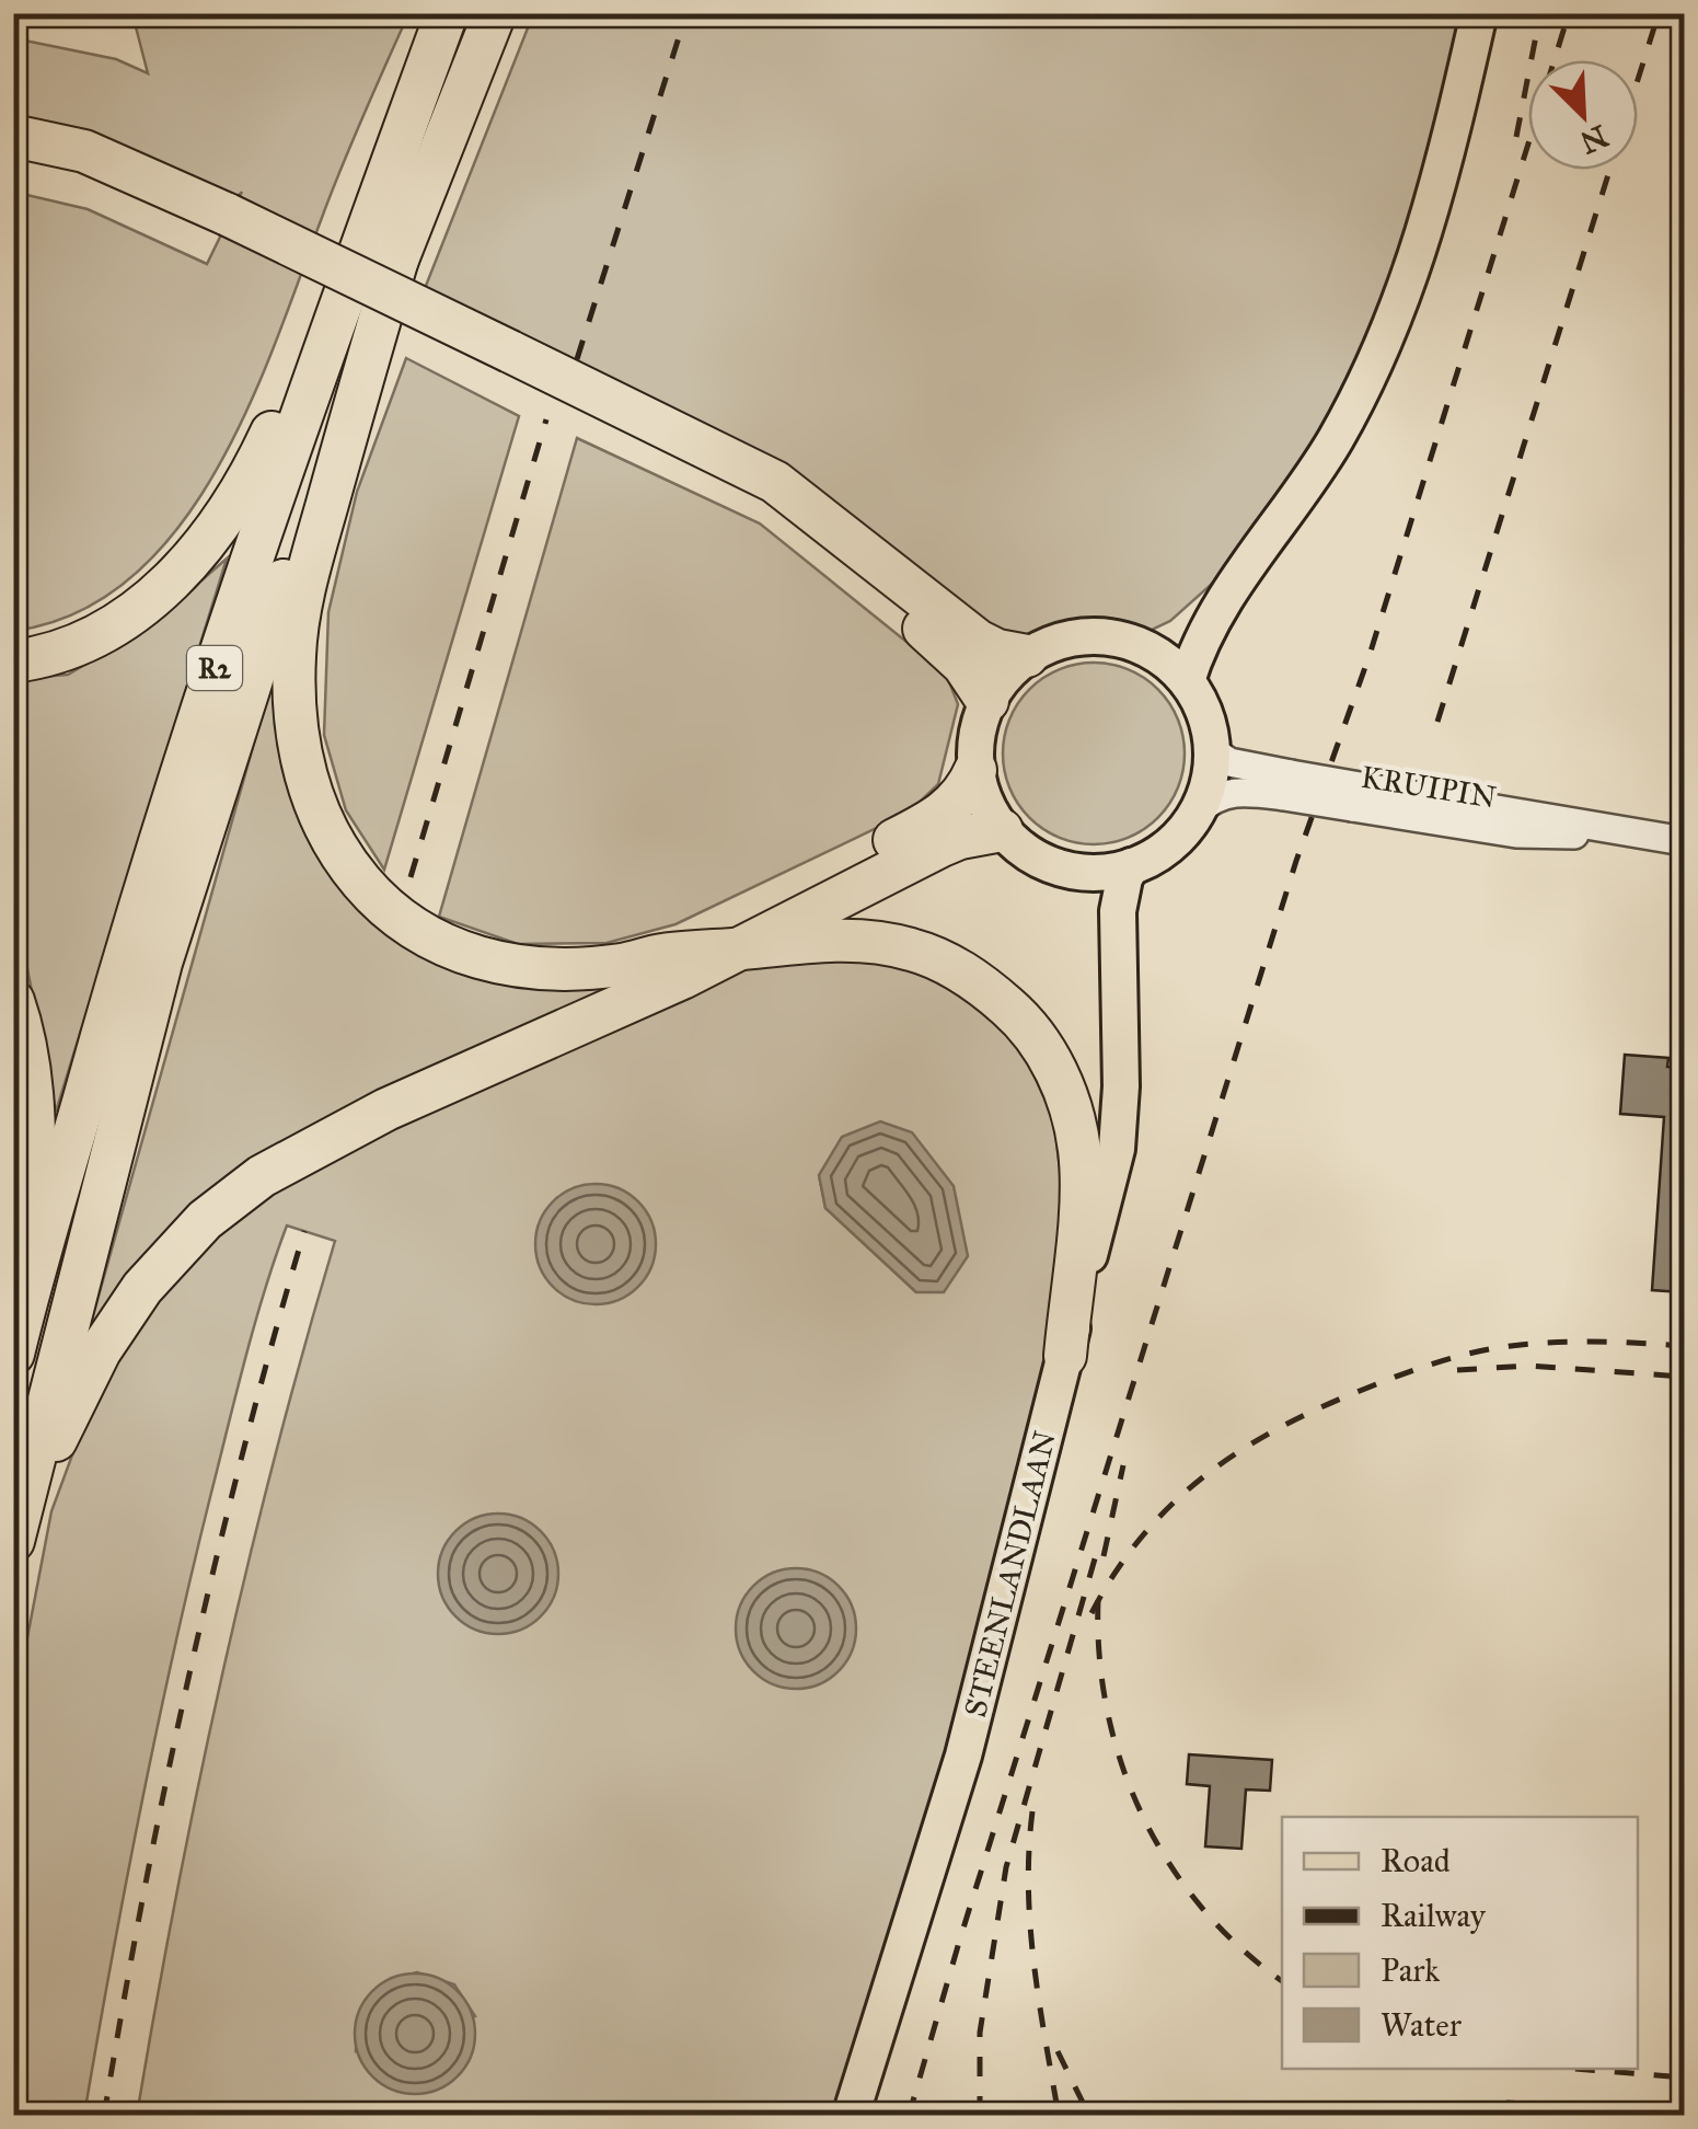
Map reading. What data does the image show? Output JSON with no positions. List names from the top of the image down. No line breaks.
{"streets":{"highway":["R2"],"main road":["STEENLANDLAAN"],"street":["KRUIPIN"]},"legend":["Road","Railway","Park","Water"],"north":"bottom right"}
